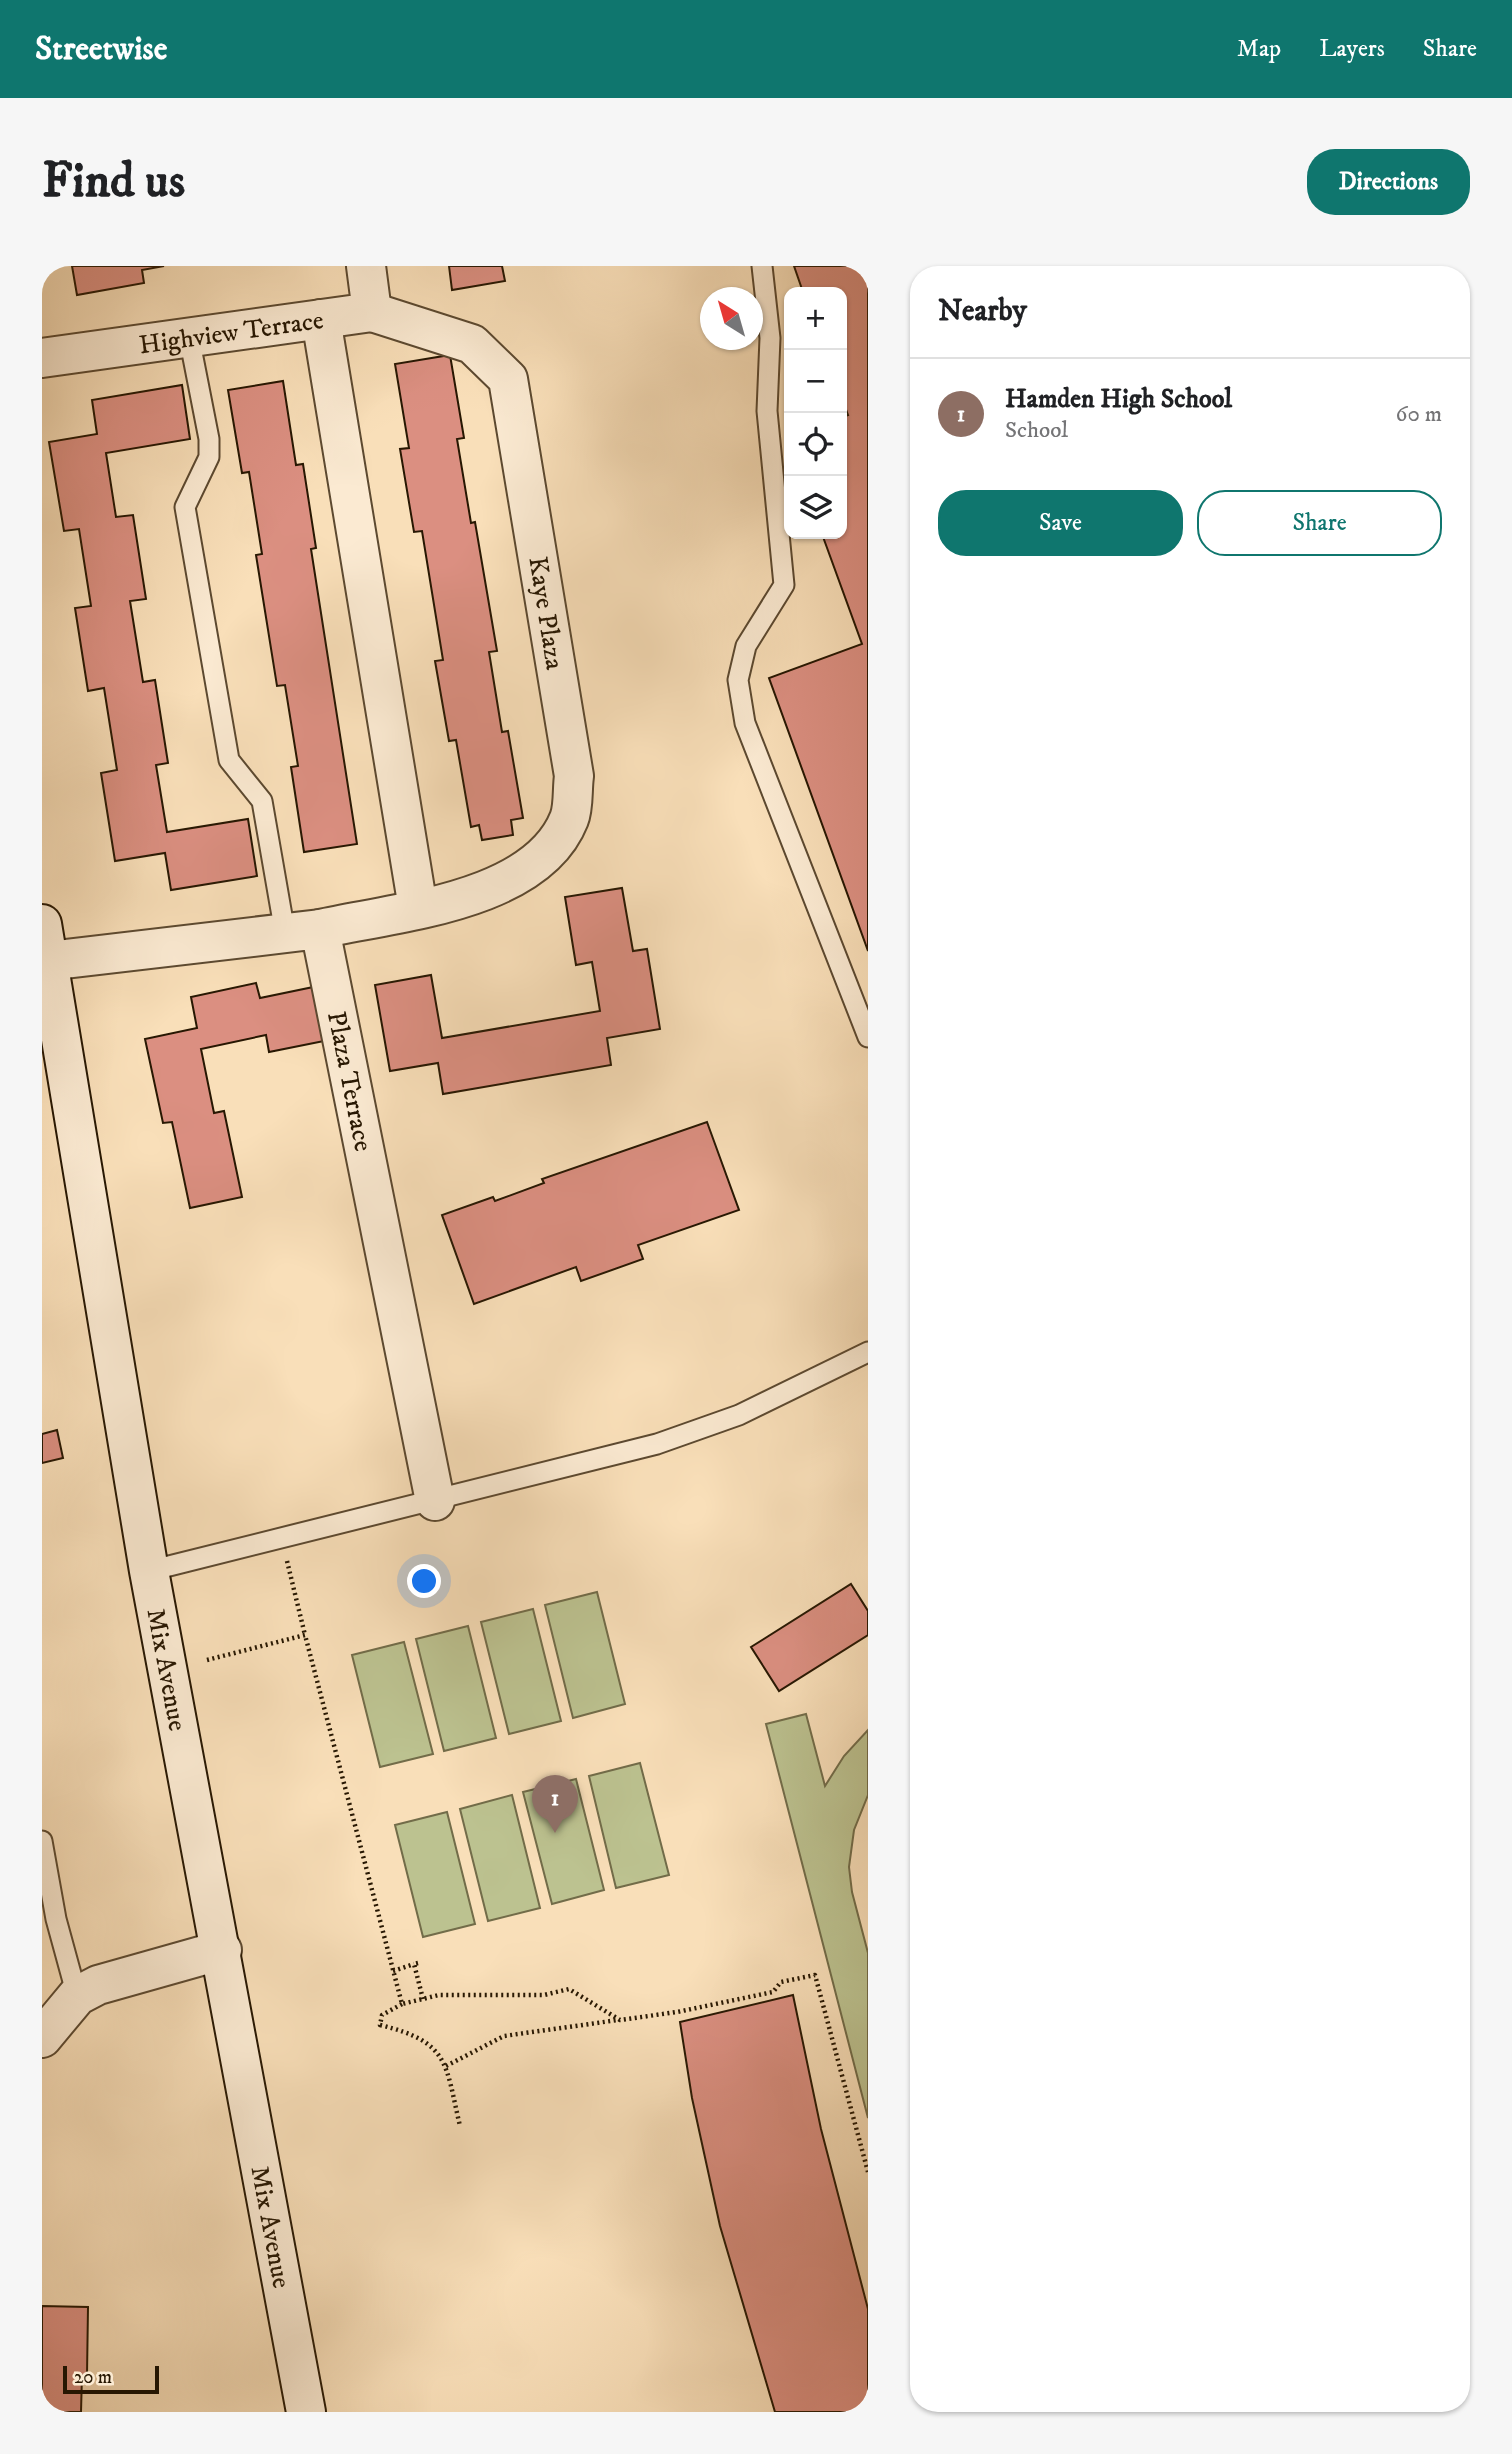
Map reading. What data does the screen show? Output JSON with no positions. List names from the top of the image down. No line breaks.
{"streets":{"street":["Highview Terrace","Kaye Plaza","Plaza Terrace","Mix Avenue"]},"crossings":[["Highview Terrace","Kaye Plaza"],["Kaye Plaza","Plaza Terrace"]],"scale_bar":"20 m","north":"top left","page":{"header":"Streetwise","nav":["Map","Layers","Share"],"buttons":["Directions",["Save","Share"]],"title":"Find us","heading":"Nearby","map_buttons":["+","−"],"list":[{"mark":"1","name":"Hamden High School","note":"School","value":"60 m"}],"pins":"1","scale":"20 m"}}
